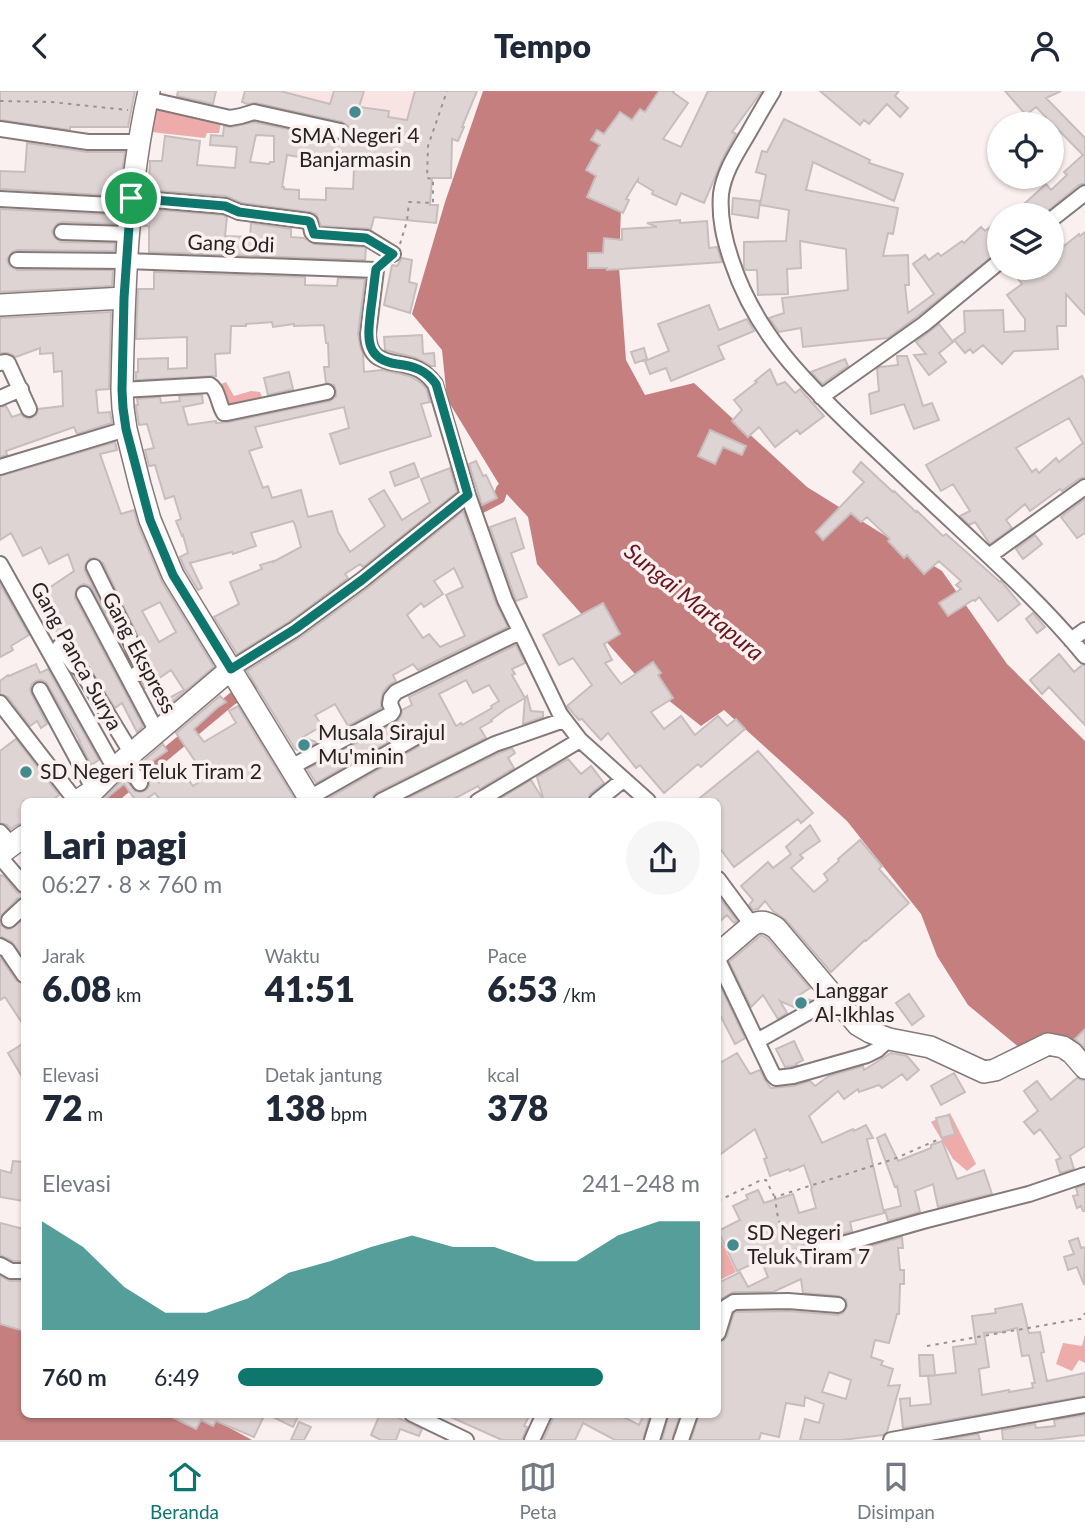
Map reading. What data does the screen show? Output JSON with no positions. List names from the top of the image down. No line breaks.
{"streets":{"street":["Gang Odi","Gang Ekspress","Gang Panca Surya"]},"water":["Sungai Martapura"],"places":["SMA Negeri 4 Banjarmasin","Musala Sirajul Mu'minin","SD Negeri Teluk Tiram 2","Langgar Al-Ikhlas","SD Negeri Teluk Tiram 7"],"page":{"header":"Tempo","heading":["Lari pagi","06:27 · 8 × 760 m"],"stats":[["Jarak","6.08 km"],["Waktu","41:51"],["Pace","6:53 /km"],["Elevasi","72 m"],["Detak jantung","138 bpm"],["kcal","378"]],"chart":["Elevasi","241–248 m"],"list":[{"name":"760 m","note":"6:49"}],"tabs":["Beranda","Peta","Disimpan"]}}
